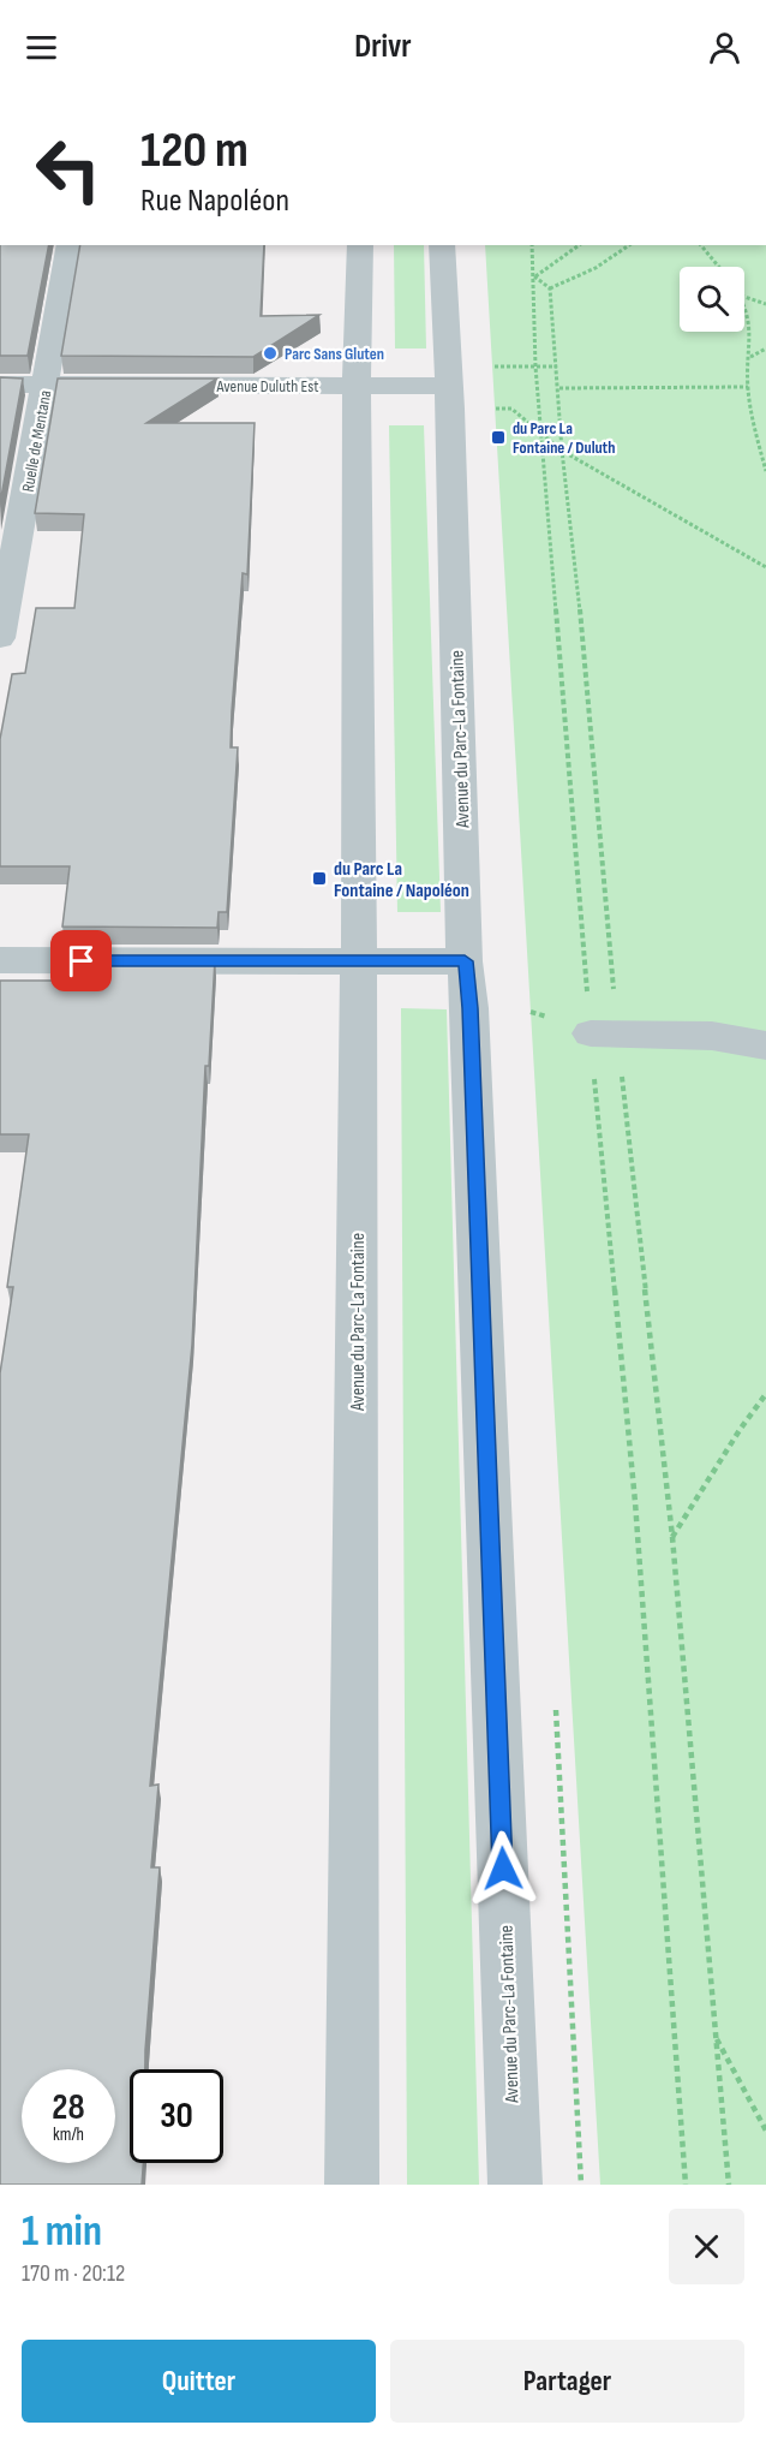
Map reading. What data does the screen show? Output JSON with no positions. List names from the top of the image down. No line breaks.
{"streets":{"street":["Avenue Duluth Est","Ruelle de Mentana","Avenue du Parc-La Fontaine"]},"crossings":[["Avenue Duluth Est","Ruelle de Mentana"],["Avenue Duluth Est","Avenue du Parc-La Fontaine"]],"places":{"other":["Parc Sans Gluten"],"transit":["du Parc La Fontaine / Duluth","du Parc La Fontaine / Napoléon"]},"page":{"header":"Drivr","turn":["120 m","Rue Napoléon"],"speed":"28 km/h","limit":"30","heading":["1 min","170 m · 20:12"],"buttons":["Quitter","Partager"]}}
